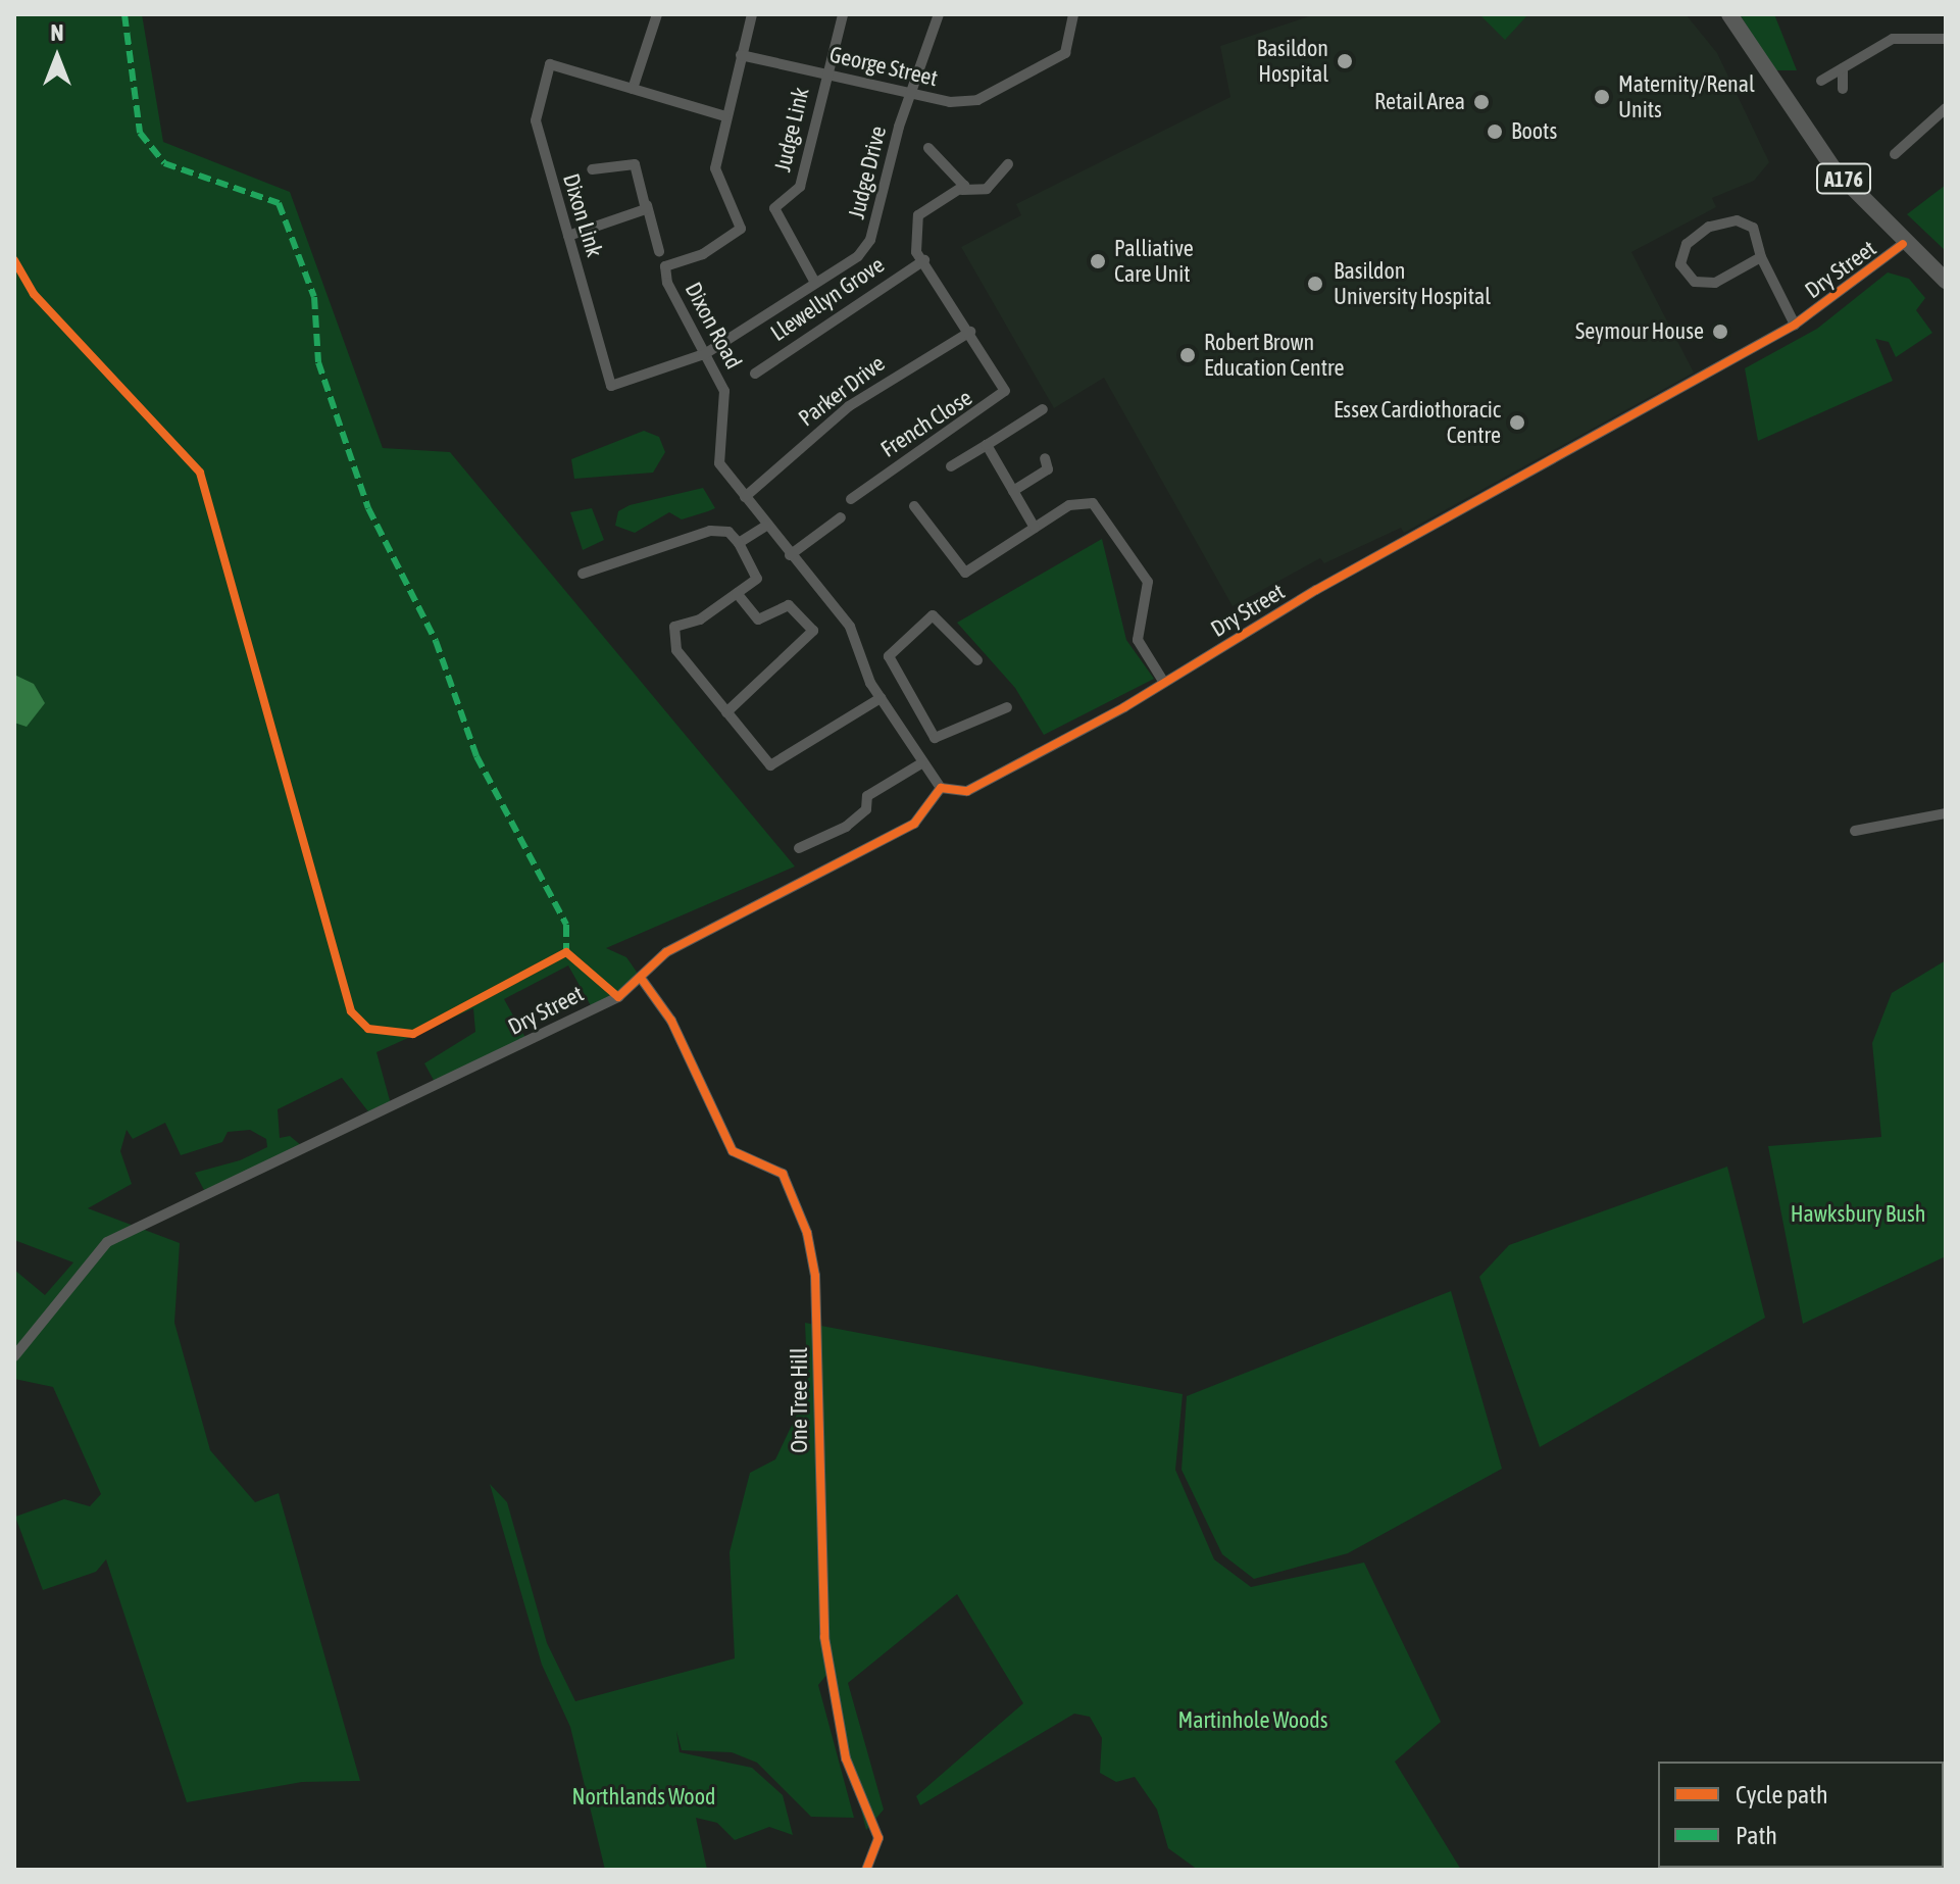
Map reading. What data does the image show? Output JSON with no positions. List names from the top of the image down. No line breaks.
{"streets":{"main road":["A176"],"street":["George Street","Judge Link","Judge Drive","Dixon Link","Dry Street","Llewellyn Grove","Dixon Road","Parker Drive","French Close","One Tree Hill"]},"crossings":[["George Street","Judge Link"],["George Street","Judge Drive"],["George Street","Dixon Road"],["Judge Link","Judge Drive"],["Judge Drive","Dixon Link"],["Judge Drive","Dixon Road"],["A176","Dry Street"],["Dixon Link","Dixon Road"],["Dry Street","Dixon Road"],["Dry Street","One Tree Hill"],["Dixon Road","Parker Drive"],["Parker Drive","French Close"]],"parks":["Hawksbury Bush","Martinhole Woods","Northlands Wood"],"places":["Basildon Hospital","Maternity/Renal Units","Retail Area","Boots","Palliative Care Unit","Basildon University Hospital","Seymour House","Robert Brown Education Centre","Essex Cardiothoracic Centre"],"legend":["Cycle path","Path"],"north":"top"}
